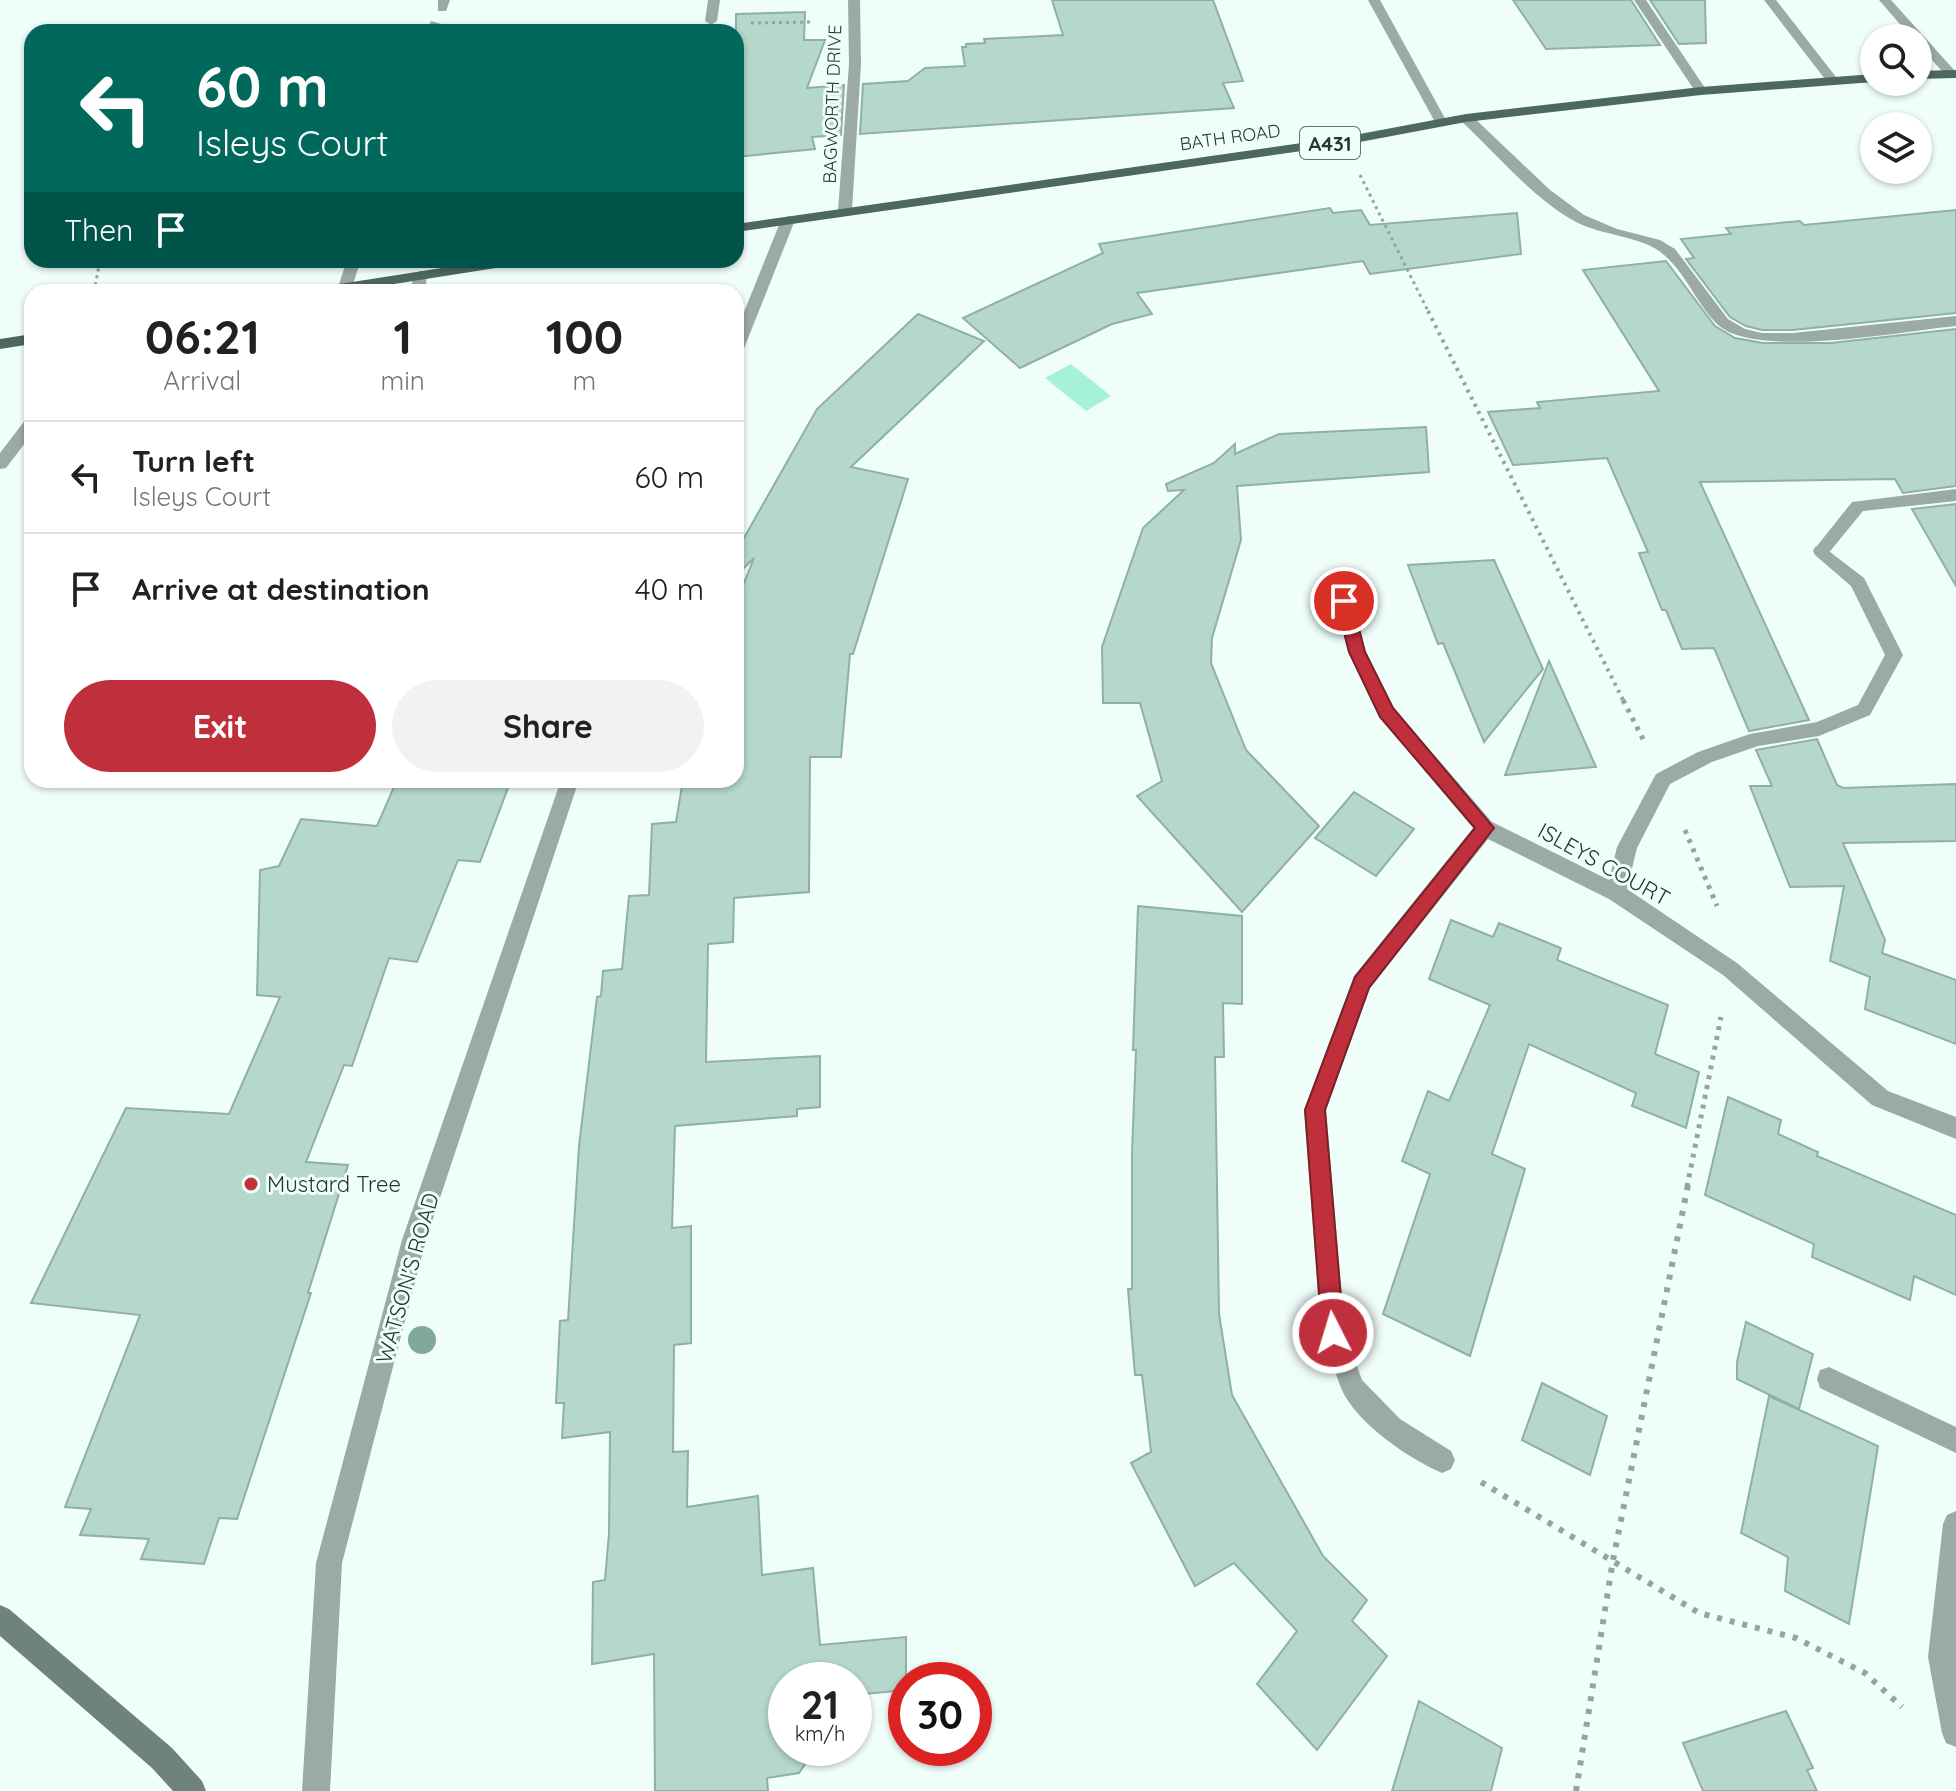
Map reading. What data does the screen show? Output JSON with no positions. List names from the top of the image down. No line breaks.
{"streets":{"main road":["BATH ROAD","A431"],"street":["BAGWORTH DRIVE","ISLEYS COURT","WATSON'S ROAD"]},"crossings":[["BAGWORTH DRIVE","BATH ROAD"]],"places":["Mustard Tree"],"page":{"turn":["60 m","Isleys Court"],"then":"Then","eta":["06:21","Arrival","1","min","100","m"],"list":[{"name":"Turn left","note":"Isleys Court","value":"60 m"},{"name":"Arrive at destination","value":"40 m"}],"buttons":["Exit","Share"],"speed":"21 km/h","limit":"30"}}
